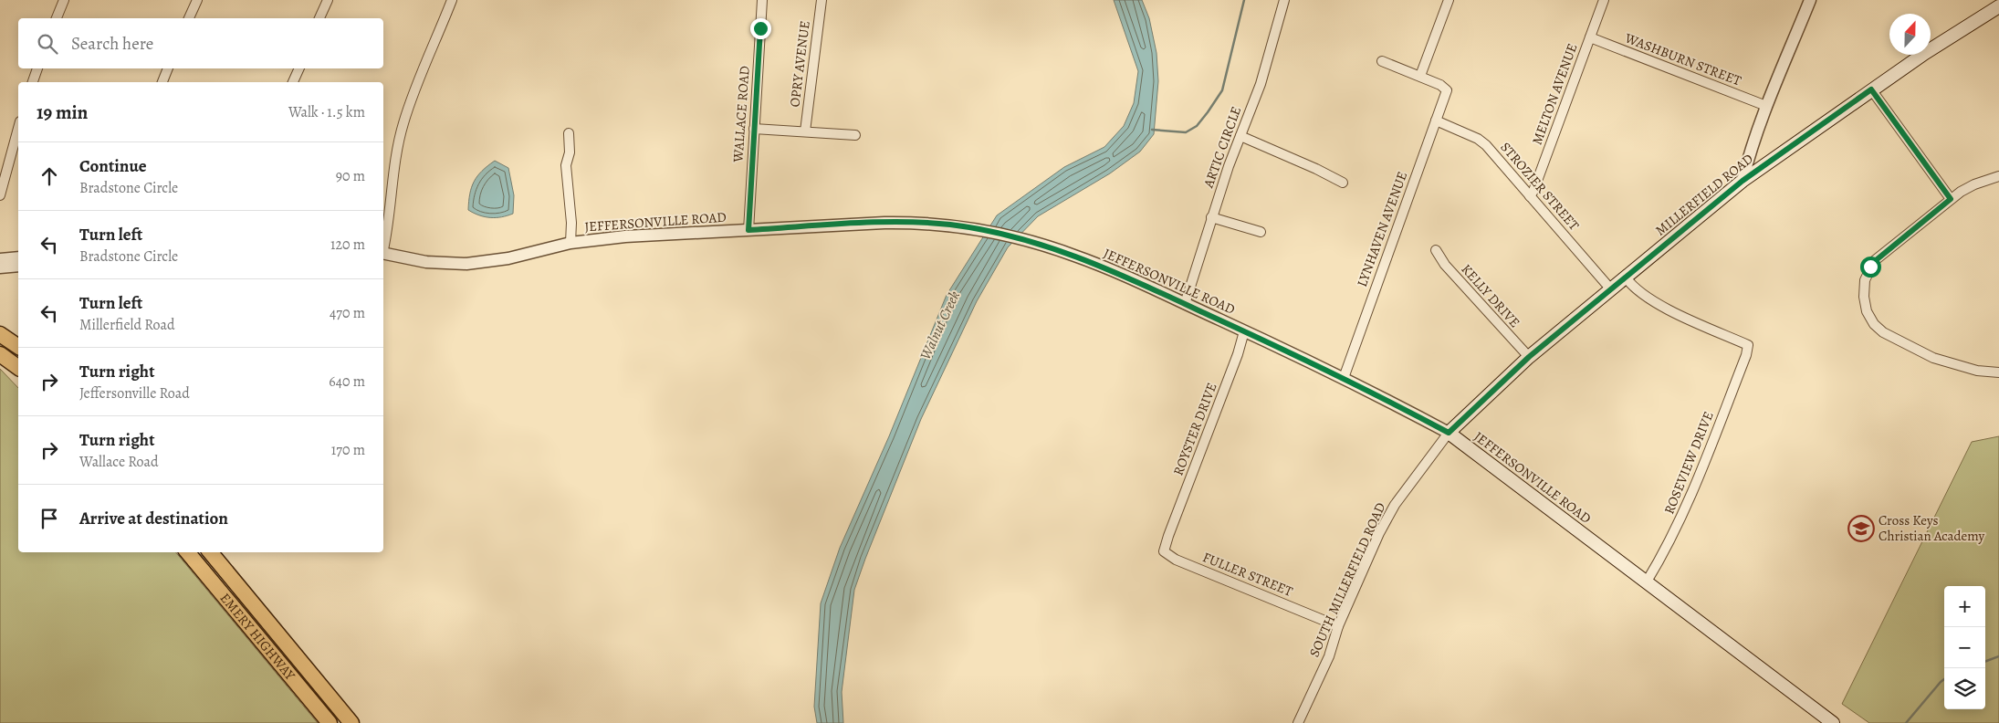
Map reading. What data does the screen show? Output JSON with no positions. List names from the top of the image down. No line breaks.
{"streets":{"highway":["EMERY HIGHWAY"],"main road":["MILLERFIELD ROAD","JEFFERSONVILLE ROAD"],"street":["WASHBURN STREET","OPRY AVENUE","MELTON AVENUE","WALLACE ROAD","ARTIC CIRCLE","STROZIER STREET","LYNHAVEN AVENUE","KELLY DRIVE","ROYSTER DRIVE","ROSEVIEW DRIVE","FULLER STREET","SOUTH MILLERFIELD ROAD"]},"crossings":[["WASHBURN STREET","MELTON AVENUE"],["MELTON AVENUE","STROZIER STREET"],["WALLACE ROAD","JEFFERSONVILLE ROAD"],["ARTIC CIRCLE","JEFFERSONVILLE ROAD"],["STROZIER STREET","MILLERFIELD ROAD"],["STROZIER STREET","LYNHAVEN AVENUE"],["MILLERFIELD ROAD","JEFFERSONVILLE ROAD"],["MILLERFIELD ROAD","KELLY DRIVE"],["MILLERFIELD ROAD","ROSEVIEW DRIVE"],["MILLERFIELD ROAD","SOUTH MILLERFIELD ROAD"],["JEFFERSONVILLE ROAD","LYNHAVEN AVENUE"],["JEFFERSONVILLE ROAD","ROYSTER DRIVE"],["JEFFERSONVILLE ROAD","ROSEVIEW DRIVE"],["JEFFERSONVILLE ROAD","SOUTH MILLERFIELD ROAD"],["ROYSTER DRIVE","FULLER STREET"],["FULLER STREET","SOUTH MILLERFIELD ROAD"]],"water":["Walnut Creek"],"places":{"school or university":["Cross Keys Christian Academy"]},"north":"top","page":{"search":"Search here","heading":["19 min","Walk · 1.5 km"],"list":[["Continue","Bradstone Circle","90 m"],["Turn left","Bradstone Circle","120 m"],["Turn left","Millerfield Road","470 m"],["Turn right","Jeffersonville Road","640 m"],["Turn right","Wallace Road","170 m"],"Arrive at destination"],"map_buttons":["+","−"]}}
